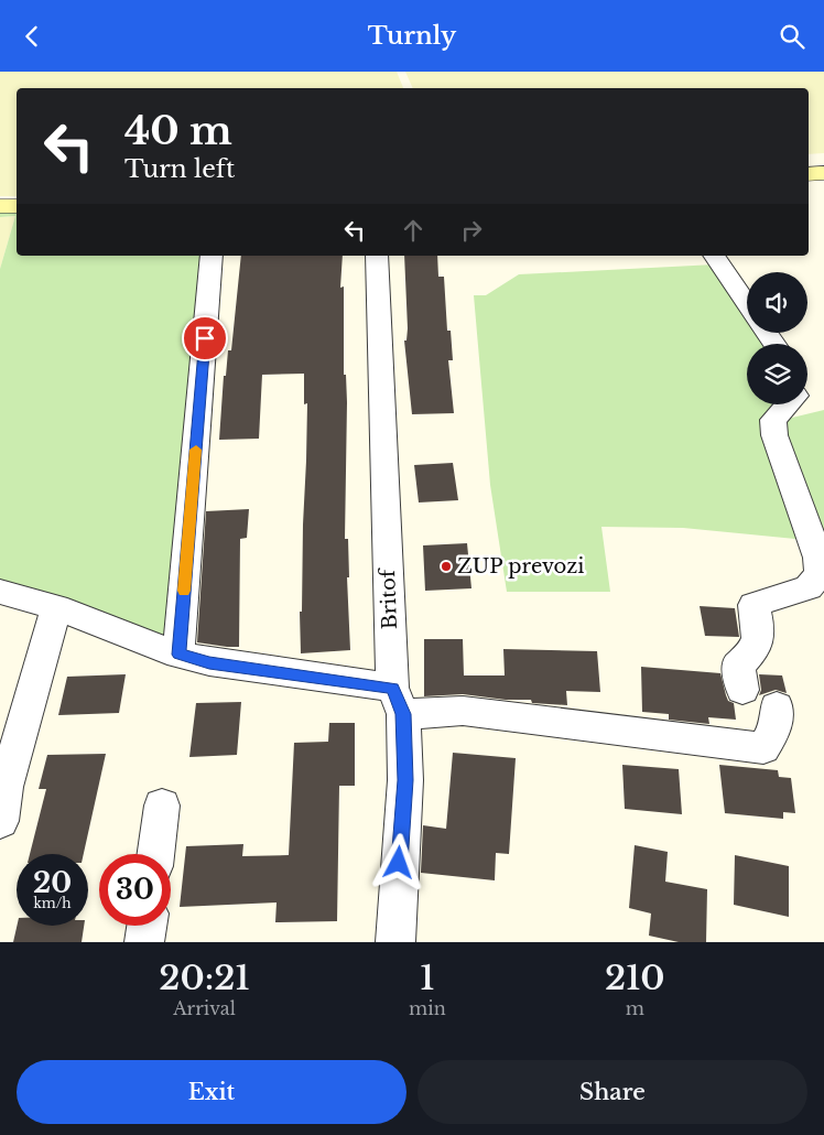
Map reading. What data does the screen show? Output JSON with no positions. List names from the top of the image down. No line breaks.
{"streets":{"street":["Britof"]},"places":["ZUP prevozi"],"page":{"header":"Turnly","turn":["40 m","Turn left"],"speed":"20 km/h","limit":"30","eta":["20:21","Arrival","1","min","210","m"],"buttons":["Exit","Share"]}}
